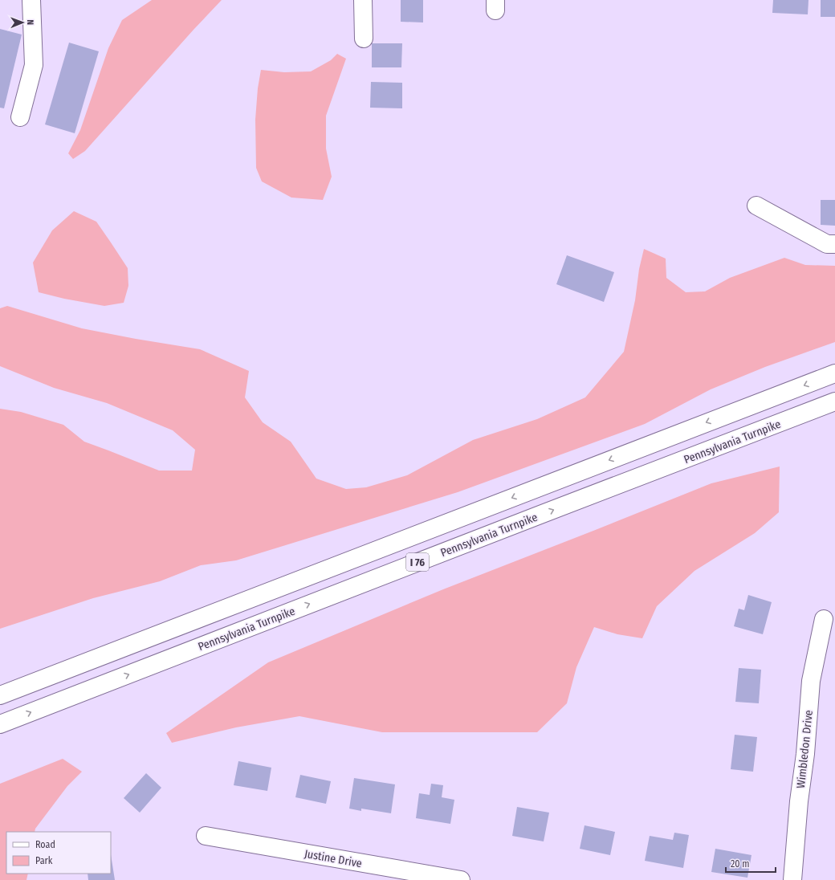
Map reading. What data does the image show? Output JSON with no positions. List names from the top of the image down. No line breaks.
{"streets":{"main road":["Pennsylvania Turnpike","I 76","Wimbledon Drive","Justine Drive"]},"legend":["Road","Park"],"scale_bar":"20 m","north":"right"}
